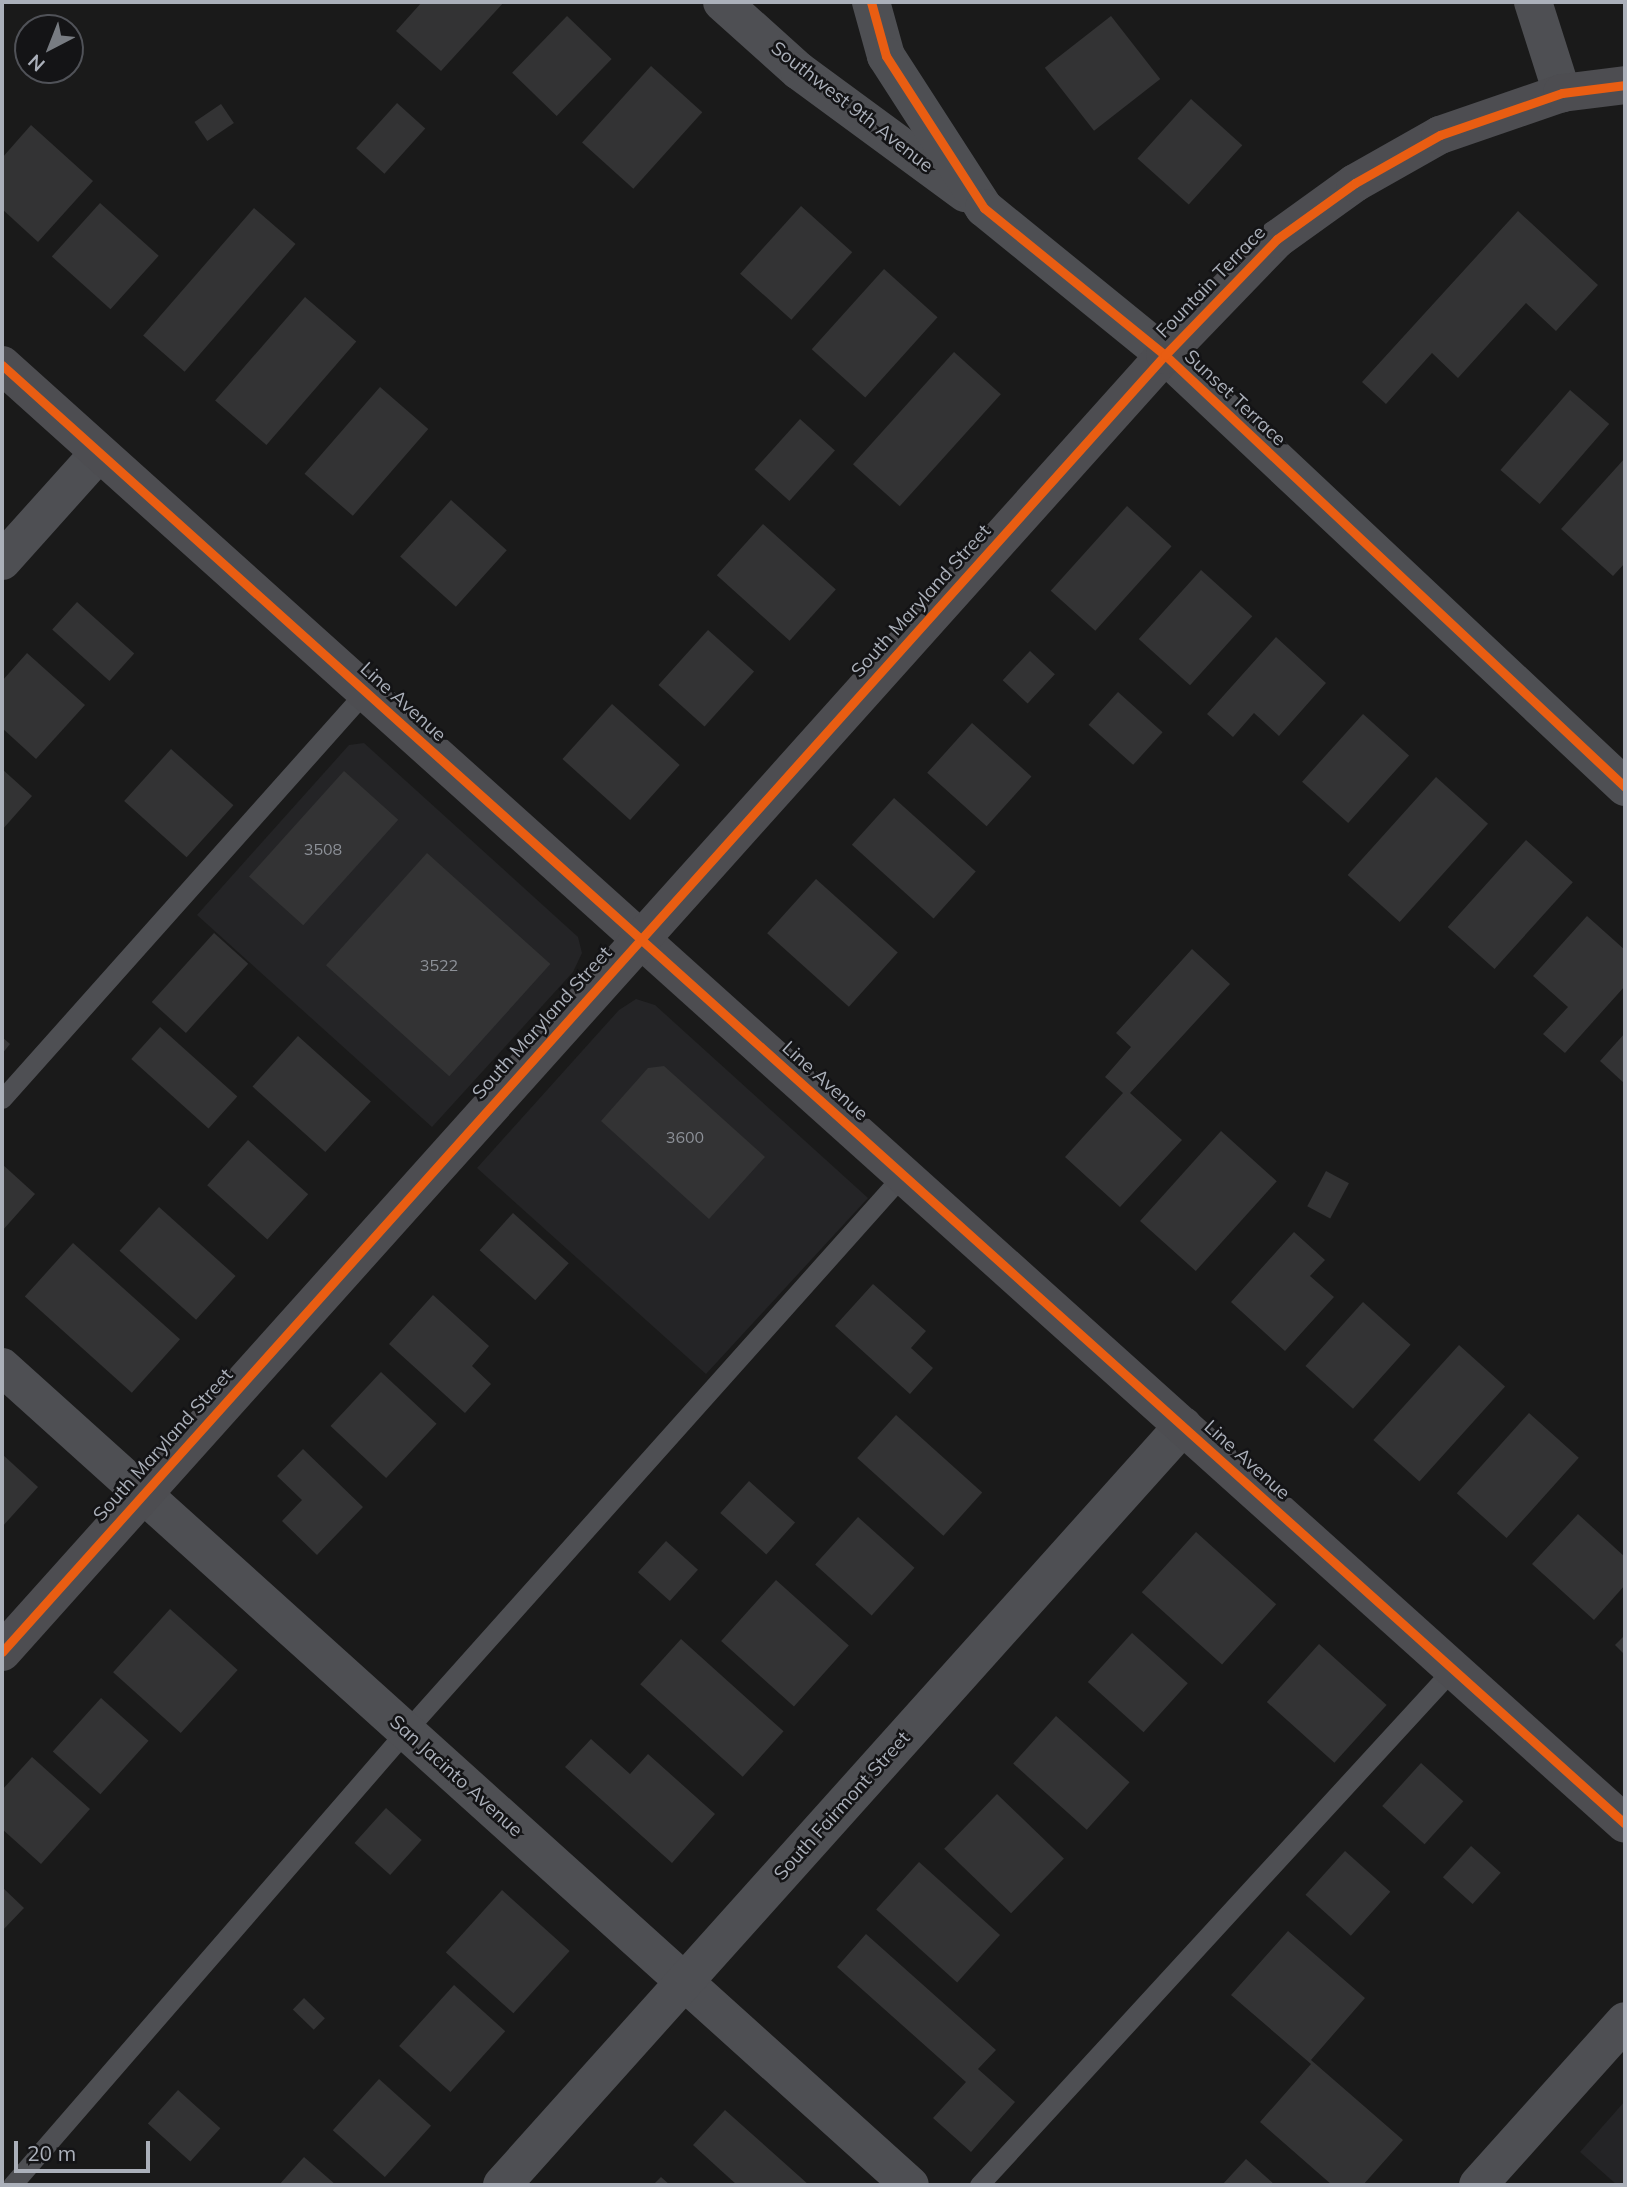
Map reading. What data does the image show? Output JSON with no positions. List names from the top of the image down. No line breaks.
{"streets":{"street":["Southwest 9th Avenue","Fountain Terrace","Sunset Terrace","South Maryland Street","Line Avenue","San Jacinto Avenue","South Fairmont Street"]},"crossings":[["Southwest 9th Avenue","Sunset Terrace"],["Fountain Terrace","Sunset Terrace"],["Fountain Terrace","South Maryland Street"],["Sunset Terrace","South Maryland Street"],["South Maryland Street","Line Avenue"],["South Maryland Street","San Jacinto Avenue"],["Line Avenue","South Fairmont Street"],["San Jacinto Avenue","South Fairmont Street"]],"house_numbers":["3508","3522","3600"],"scale_bar":"20 m","north":"bottom left"}
